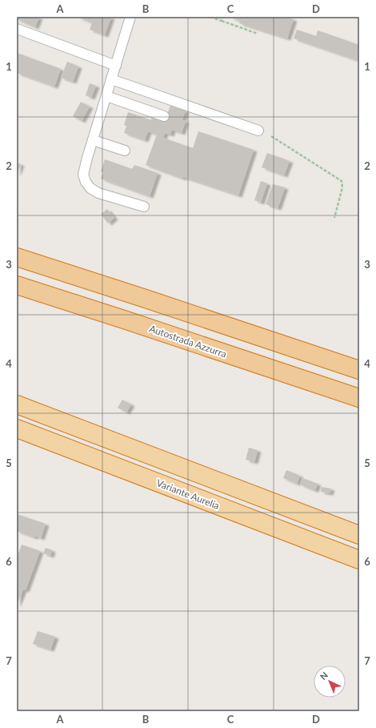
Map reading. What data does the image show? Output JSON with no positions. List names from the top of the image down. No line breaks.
{"streets":{"highway":["Autostrada Azzurra","Variante Aurelia"]},"north":"top left","grid":{"columns":["A","B","C","D"],"rows":["1","2","3","4","5","6","7"]}}
